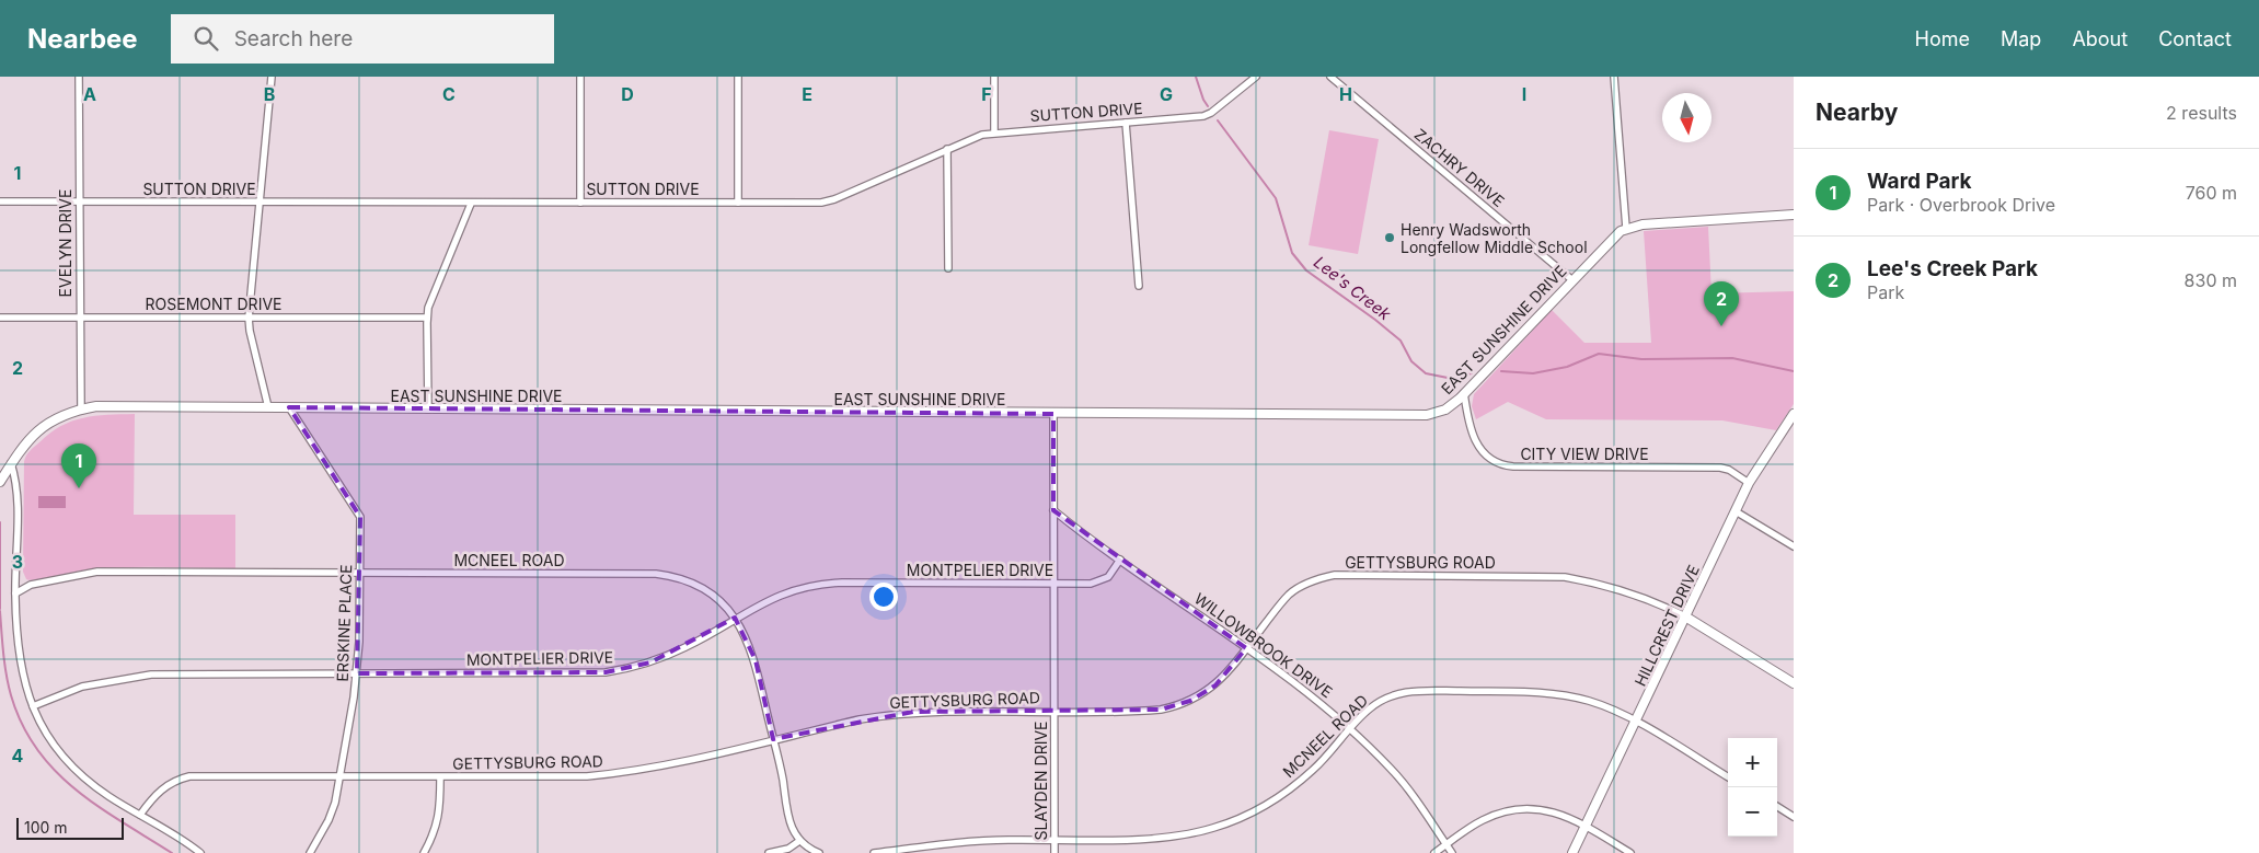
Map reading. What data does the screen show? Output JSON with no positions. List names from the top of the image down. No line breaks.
{"streets":{"street":["SUTTON DRIVE","ZACHRY DRIVE","EVELYN DRIVE","ROSEMONT DRIVE","EAST SUNSHINE DRIVE","CITY VIEW DRIVE","MCNEEL ROAD","GETTYSBURG ROAD","MONTPELIER DRIVE","ERSKINE PLACE","HILLCREST DRIVE","WILLOWBROOK DRIVE","SLAYDEN DRIVE"]},"crossings":[["SUTTON DRIVE","EVELYN DRIVE"],["ZACHRY DRIVE","EAST SUNSHINE DRIVE"],["EVELYN DRIVE","ROSEMONT DRIVE"],["EVELYN DRIVE","EAST SUNSHINE DRIVE"],["EAST SUNSHINE DRIVE","CITY VIEW DRIVE"],["EAST SUNSHINE DRIVE","ERSKINE PLACE"],["EAST SUNSHINE DRIVE","SLAYDEN DRIVE"],["CITY VIEW DRIVE","HILLCREST DRIVE"],["MCNEEL ROAD","GETTYSBURG ROAD"],["MCNEEL ROAD","MONTPELIER DRIVE"],["MCNEEL ROAD","ERSKINE PLACE"],["MCNEEL ROAD","HILLCREST DRIVE"],["MCNEEL ROAD","WILLOWBROOK DRIVE"],["MCNEEL ROAD","SLAYDEN DRIVE"],["GETTYSBURG ROAD","ERSKINE PLACE"],["GETTYSBURG ROAD","HILLCREST DRIVE"],["GETTYSBURG ROAD","WILLOWBROOK DRIVE"],["GETTYSBURG ROAD","SLAYDEN DRIVE"],["MONTPELIER DRIVE","ERSKINE PLACE"],["MONTPELIER DRIVE","WILLOWBROOK DRIVE"],["MONTPELIER DRIVE","SLAYDEN DRIVE"],["WILLOWBROOK DRIVE","SLAYDEN DRIVE"]],"water":["Lee's Creek"],"places":["Henry Wadsworth Longfellow Middle School"],"scale_bar":"100 m","north":"bottom","page":{"header":"Nearbee","search":"Search here","nav":["Home","Map","About","Contact"],"heading":["Nearby","2 results"],"list":[{"mark":"1","name":"Ward Park","note":"Park · Overbrook Drive","value":"760 m"},{"mark":"2","name":"Lee's Creek Park","note":"Park","value":"830 m"}],"pins":["2","1"],"map_buttons":["+","−"],"scale":"100 m"},"grid":{"columns":["A","B","C","D","E","F","G","H","I"],"rows":["1","2","3","4"]}}
